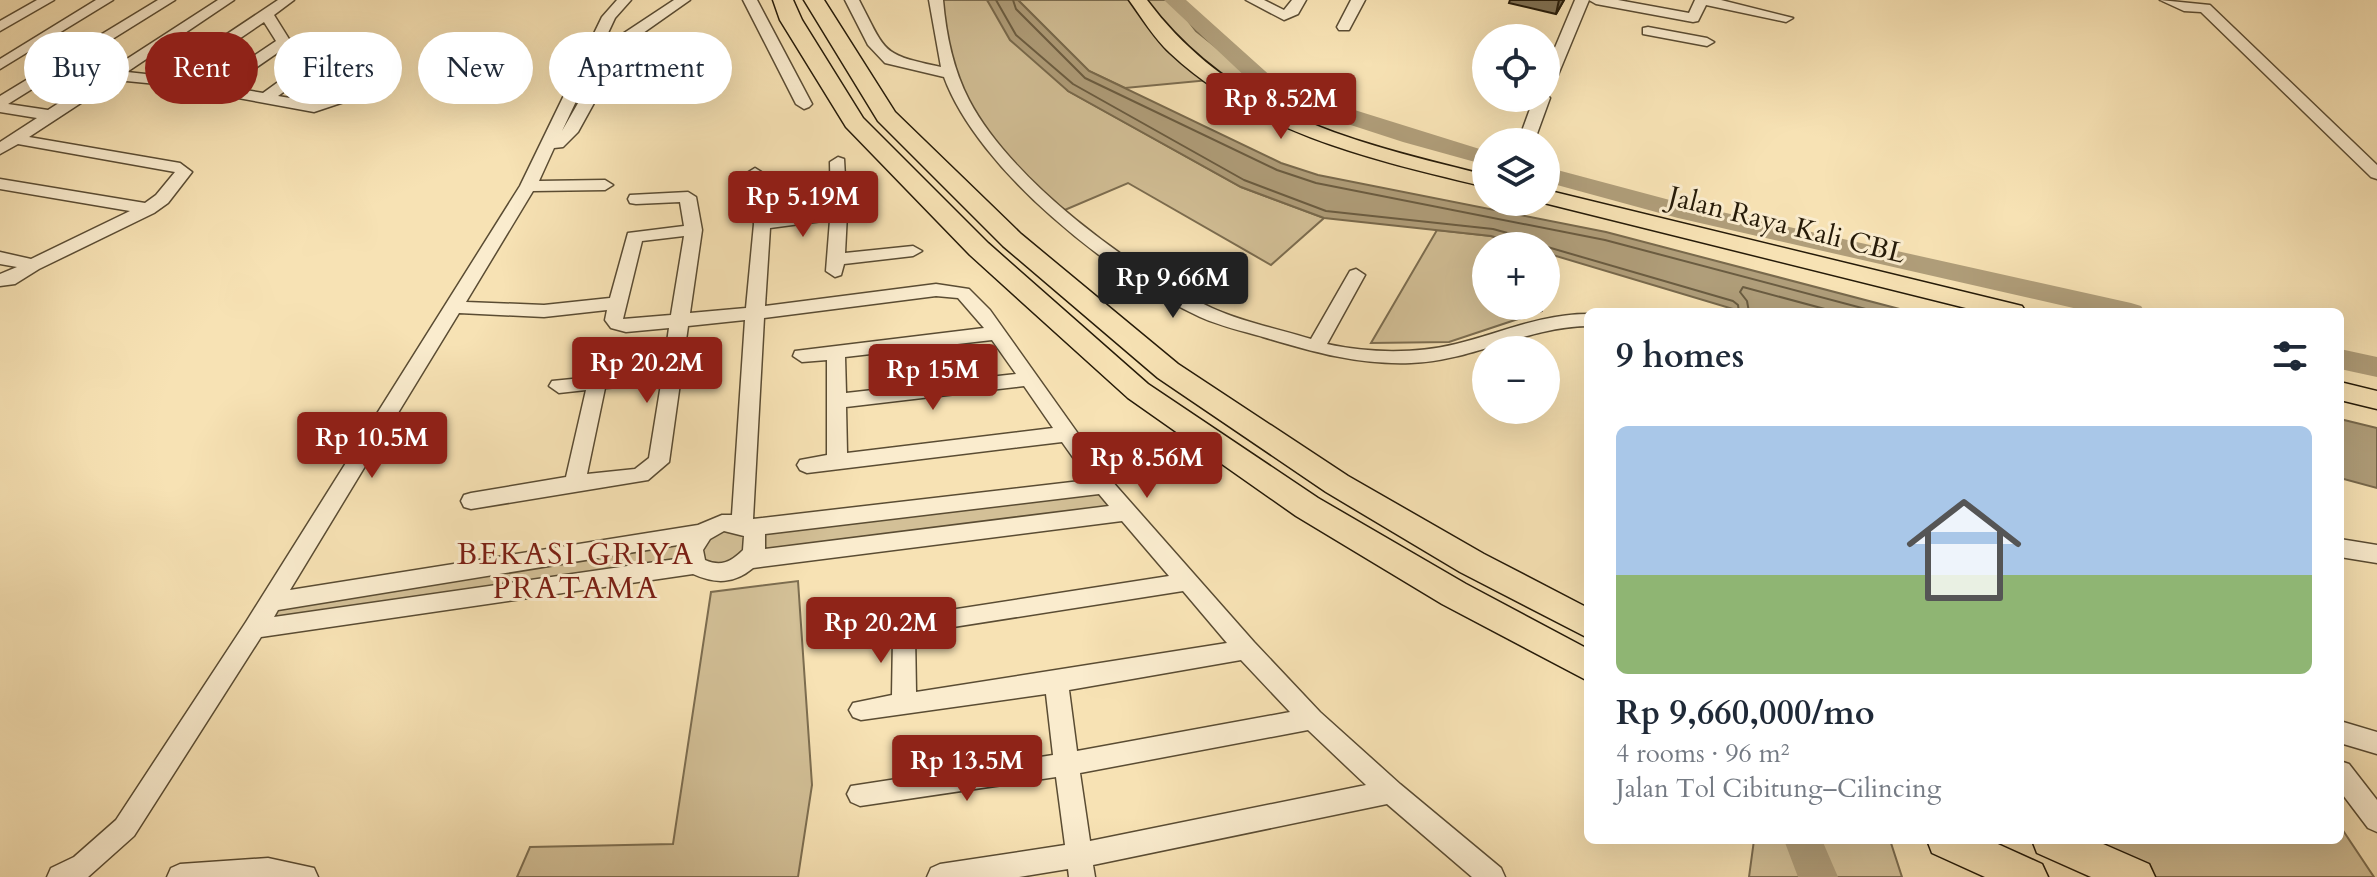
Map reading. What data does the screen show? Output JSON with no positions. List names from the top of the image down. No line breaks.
{"streets":{"main road":["Jalan Raya Kali CBL"]},"districts":["BEKASI GRIYA PRATAMA"],"page":{"map_buttons":["+","−"],"chip":["Buy","Rent","Filters","New","Apartment"],"price":["Rp 8.52M","Rp 5.19M","Rp 9.66M","Rp 20.2M","Rp 15M","Rp 10.5M","Rp 8.56M","Rp 20.2M","Rp 13.5M"],"heading":"9 homes","list":[{"name":"Rp 9,660,000/mo","note":"4 rooms · 96 m² · Jalan Tol Cibitung–Cilincing"}]}}
